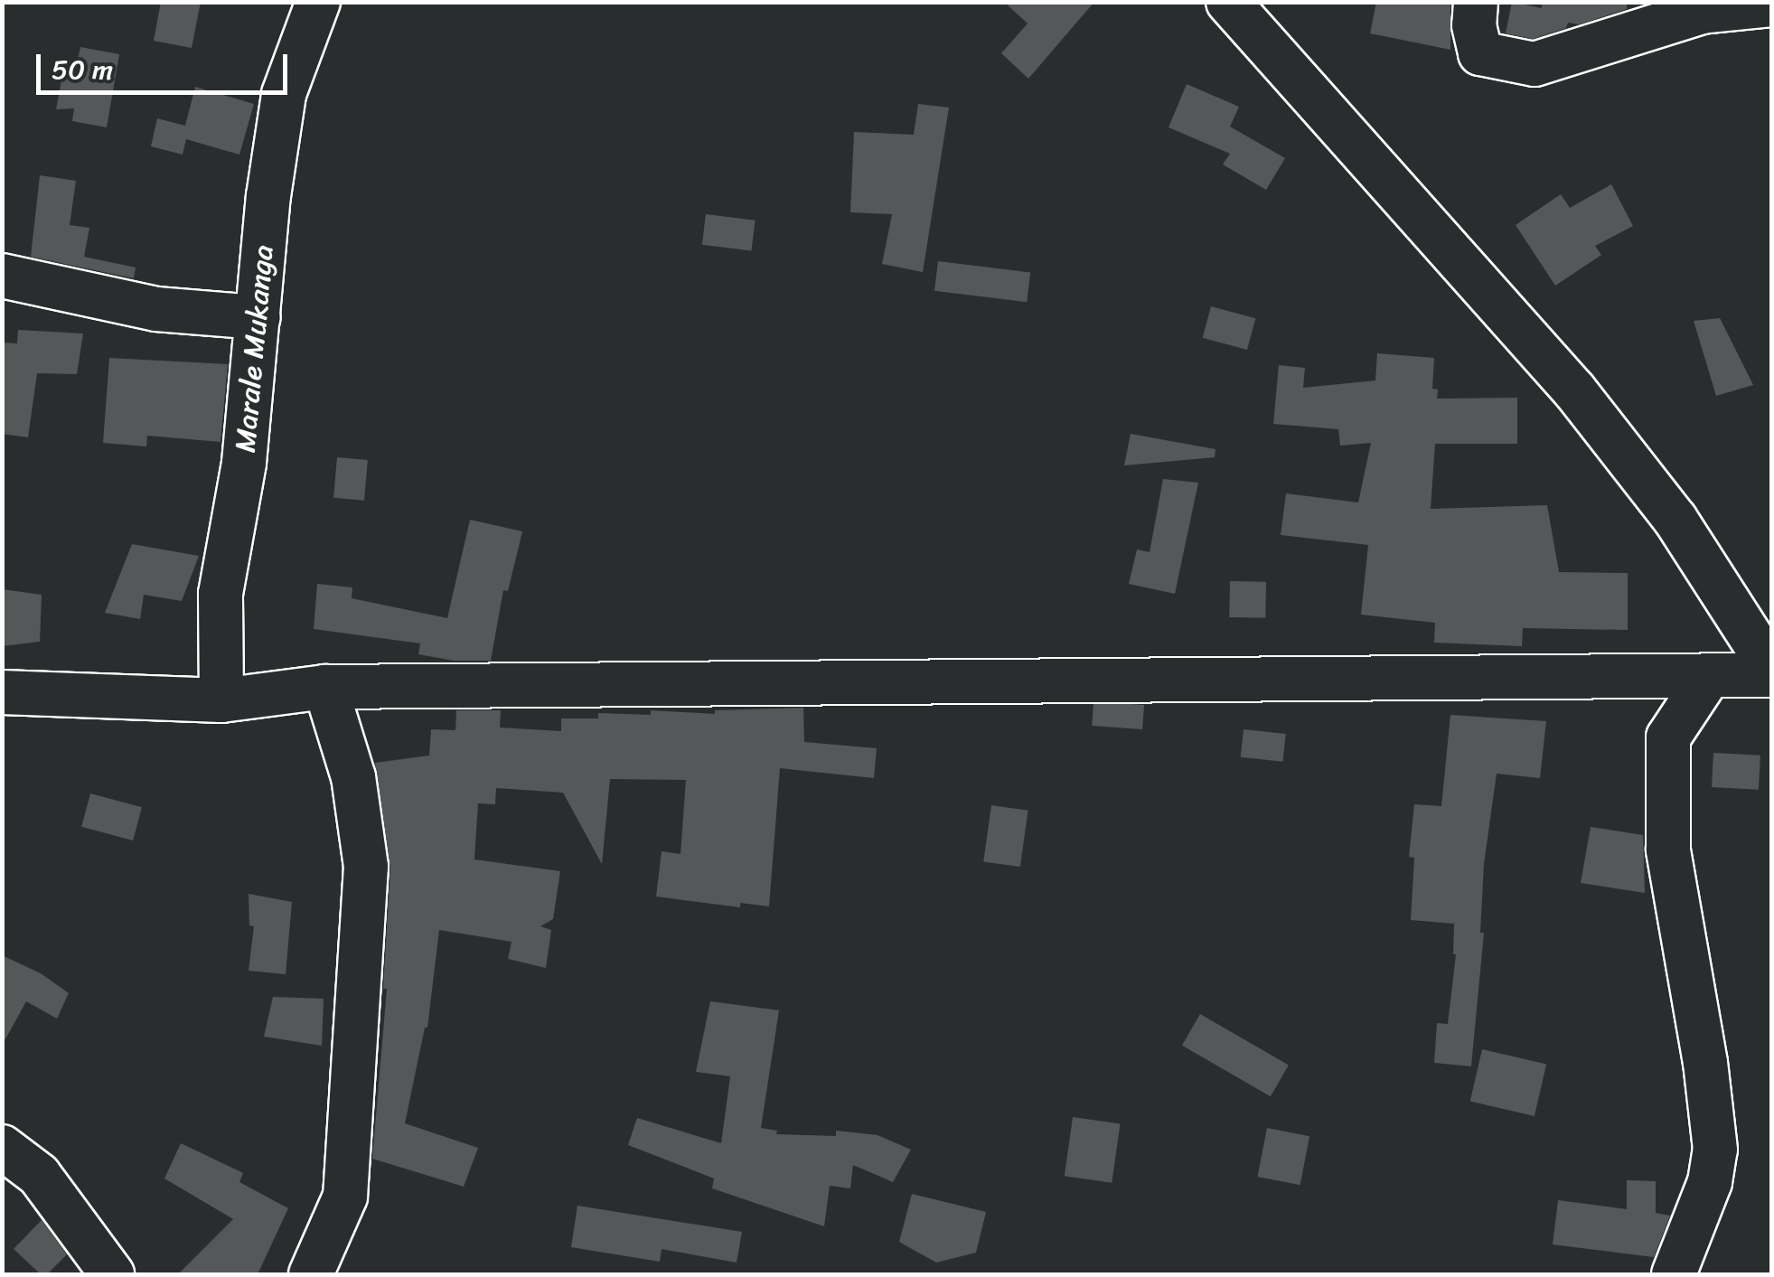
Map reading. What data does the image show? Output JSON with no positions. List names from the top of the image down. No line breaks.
{"streets":{"street":["Marale Mukanga"]},"scale_bar":"50 m"}
